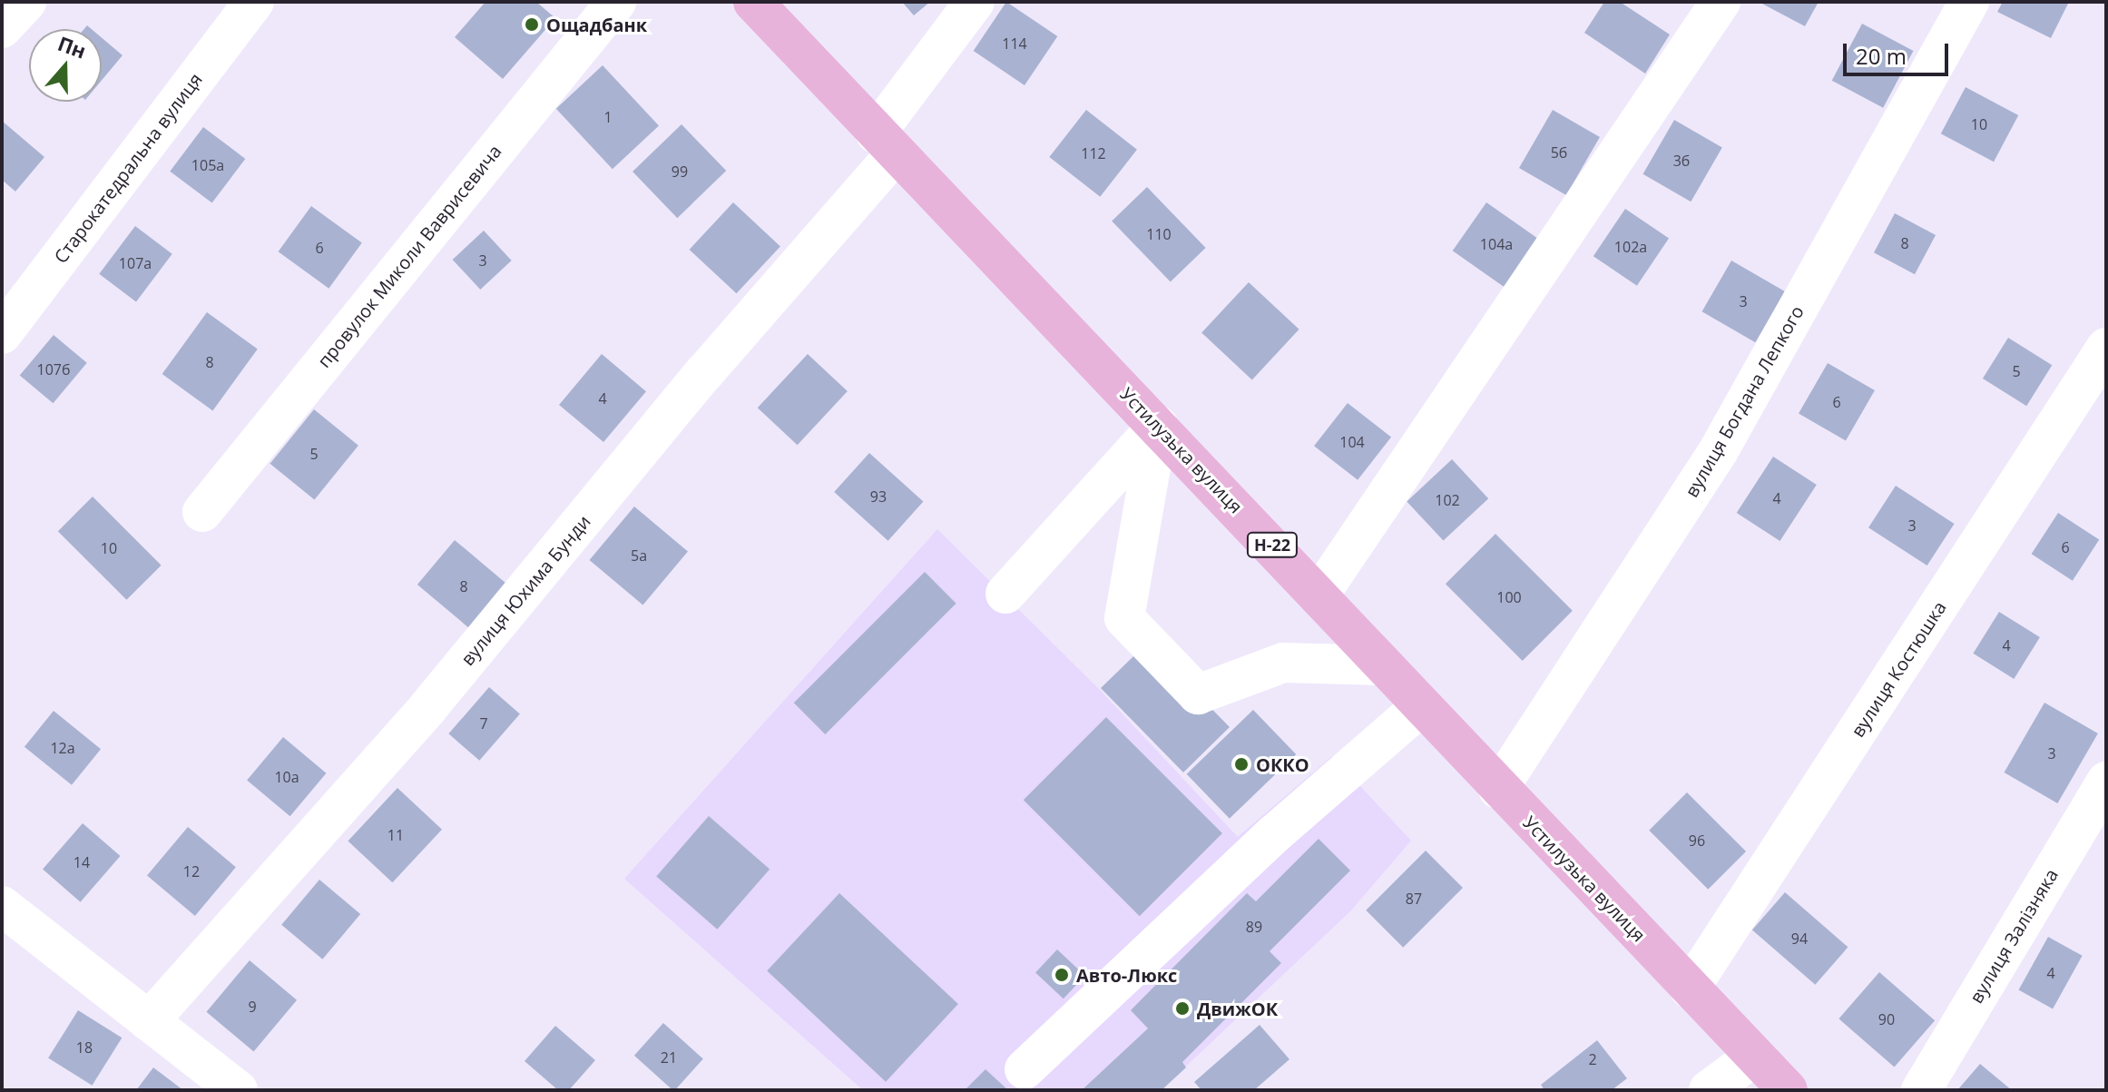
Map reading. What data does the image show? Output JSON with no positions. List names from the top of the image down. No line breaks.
{"streets":{"main road":["Устилузька вулиця","Н-22"],"street":["Старокатедральна вулиця","провулок Миколи Ваврисевича","вулиця Богдана Лепкого","вулиця Юхима Бунди","вулиця Костюшка","вулиця Залізняка"]},"crossings":[["вулиця Богдана Лепкого","Устилузька вулиця"],["Устилузька вулиця","вулиця Юхима Бунди"],["Устилузька вулиця","вулиця Костюшка"]],"places":["Ощадбанк","ОККО","Авто-Люкс","ДвижОК"],"house_numbers":["114","1","10","5б","112","3б","105а","99","110","8","104а","102а","6","3","107а","3","8","107б","5","4","6","104","5","93","4","102","3","6","10","5а","8","100","4","7","12а","3","10а","11","96","14","12","87","89","94","4","9","90","18","21","2"],"scale_bar":"20 m","north":"top"}
